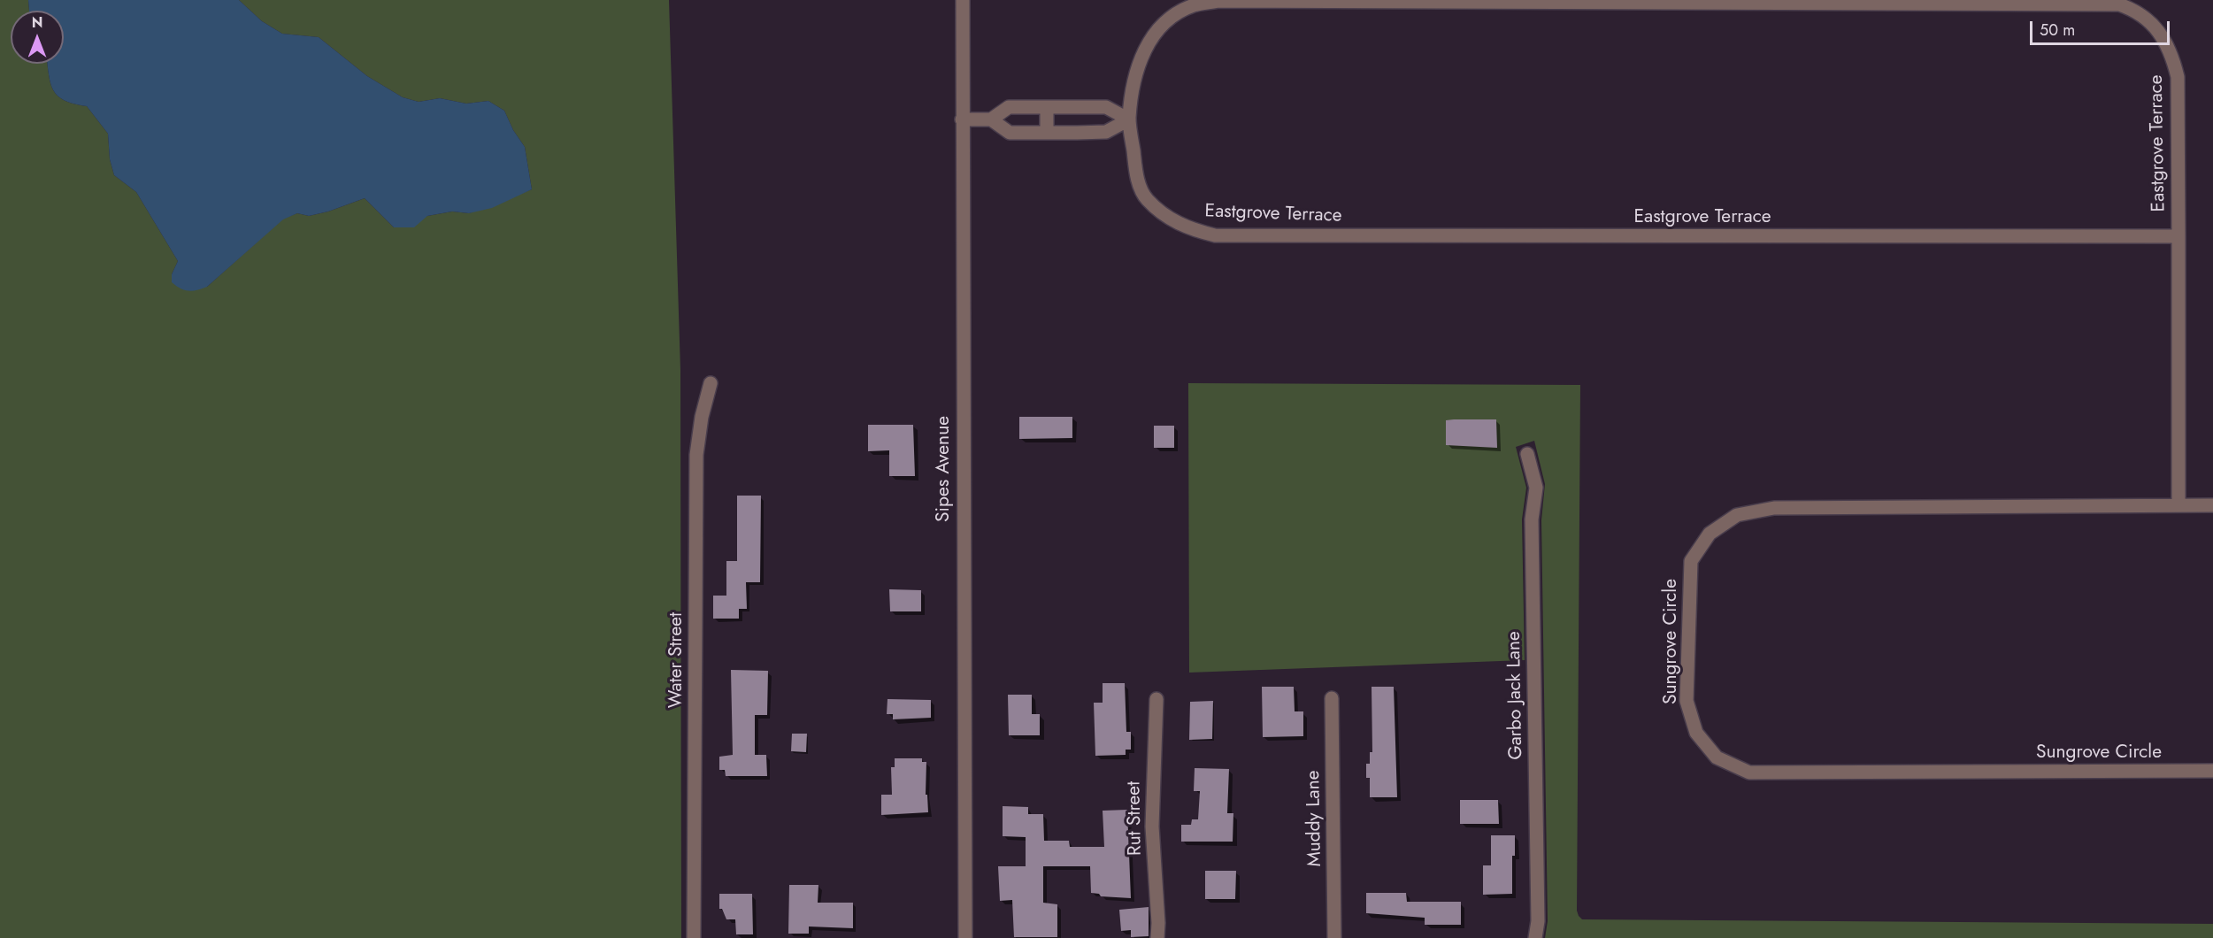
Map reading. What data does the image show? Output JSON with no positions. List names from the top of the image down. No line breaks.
{"streets":{"street":["Eastgrove Terrace","Sipes Avenue","Sungrove Circle","Water Street","Garbo Jack Lane","Rut Street","Muddy Lane"]},"crossings":[["Eastgrove Terrace","Sungrove Circle"]],"scale_bar":"50 m","north":"top"}
